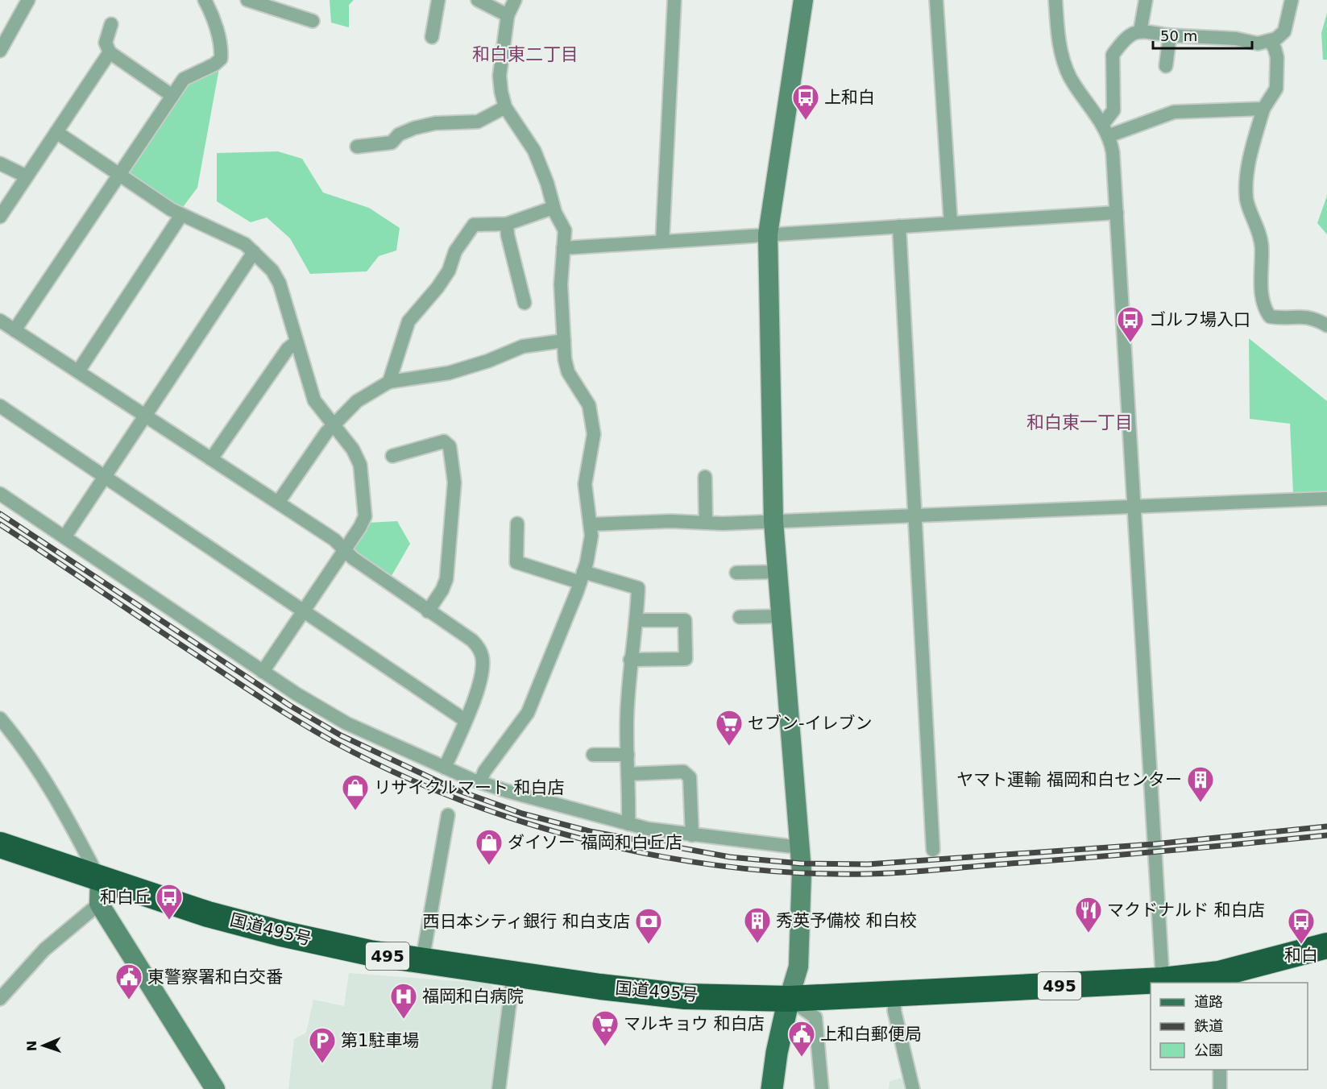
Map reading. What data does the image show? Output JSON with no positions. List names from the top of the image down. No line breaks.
{"streets":{"highway":["国道495号","495"]},"districts":["和白東二丁目","和白東一丁目"],"places":{"bus stop":["上和白","ゴルフ場入口","和白丘","和白"],"supermarket":["セブン-イレブン","マルキョウ 和白店"],"building":["ヤマト運輸 福岡和白センター","秀英予備校 和白校"],"shop":["リサイクルマート 和白店","ダイソー 福岡和白丘店"],"restaurant":["マクドナルド 和白店"],"bank":["西日本シティ銀行 和白支店"],"public building":["東警察署和白交番","上和白郵便局"],"hospital":["福岡和白病院"],"parking":["第1駐車場"]},"legend":["道路","鉄道","公園"],"scale_bar":"50 m","north":"left"}
